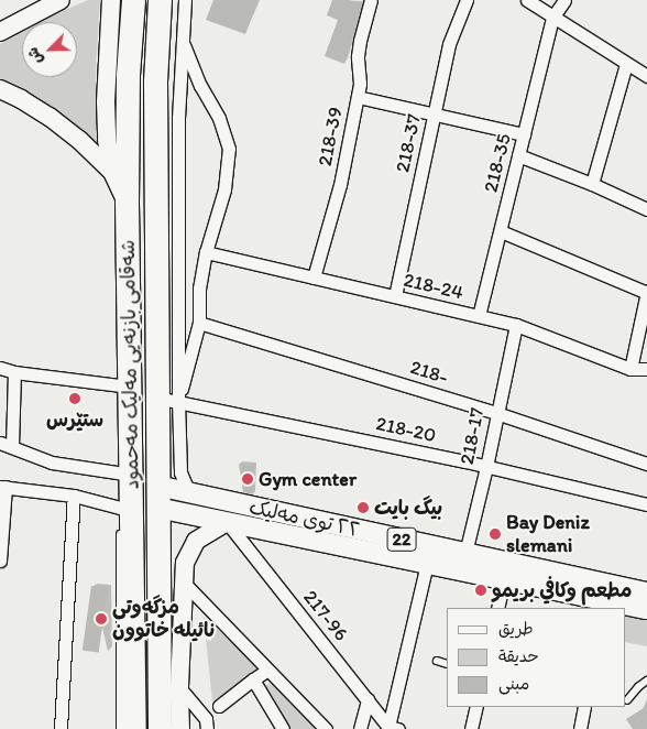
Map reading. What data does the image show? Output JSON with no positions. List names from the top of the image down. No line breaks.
{"streets":{"highway":["شەقامی بازنەیی مەلیک مەحمود"],"main road":["٢٢ توی مەلیک","22"],"street":["218-39","218-37","218-35","218-24","218-","218-20","218-17","217-96"]},"crossings":[["218-39","218-24"],["218-37","218-24"],["218-35","218-24"],["218-24","218-17"],["شەقامی بازنەیی مەلیک مەحمود","218-20"],["شەقامی بازنەیی مەلیک مەحمود","٢٢ توی مەلیک"],["218-","218-17"],["218-20","218-17"],["218-17","٢٢ توی مەلیک"],["٢٢ توی مەلیک","217-96"]],"places":["ستێرس","Gym center","بیگ بایت","Bay Deniz slemani","مطعم وكافي بريمو","مزگەوتی نائیلە خاتوون"],"legend":["طريق","حديقة","مبنى"],"north":"bottom left"}
